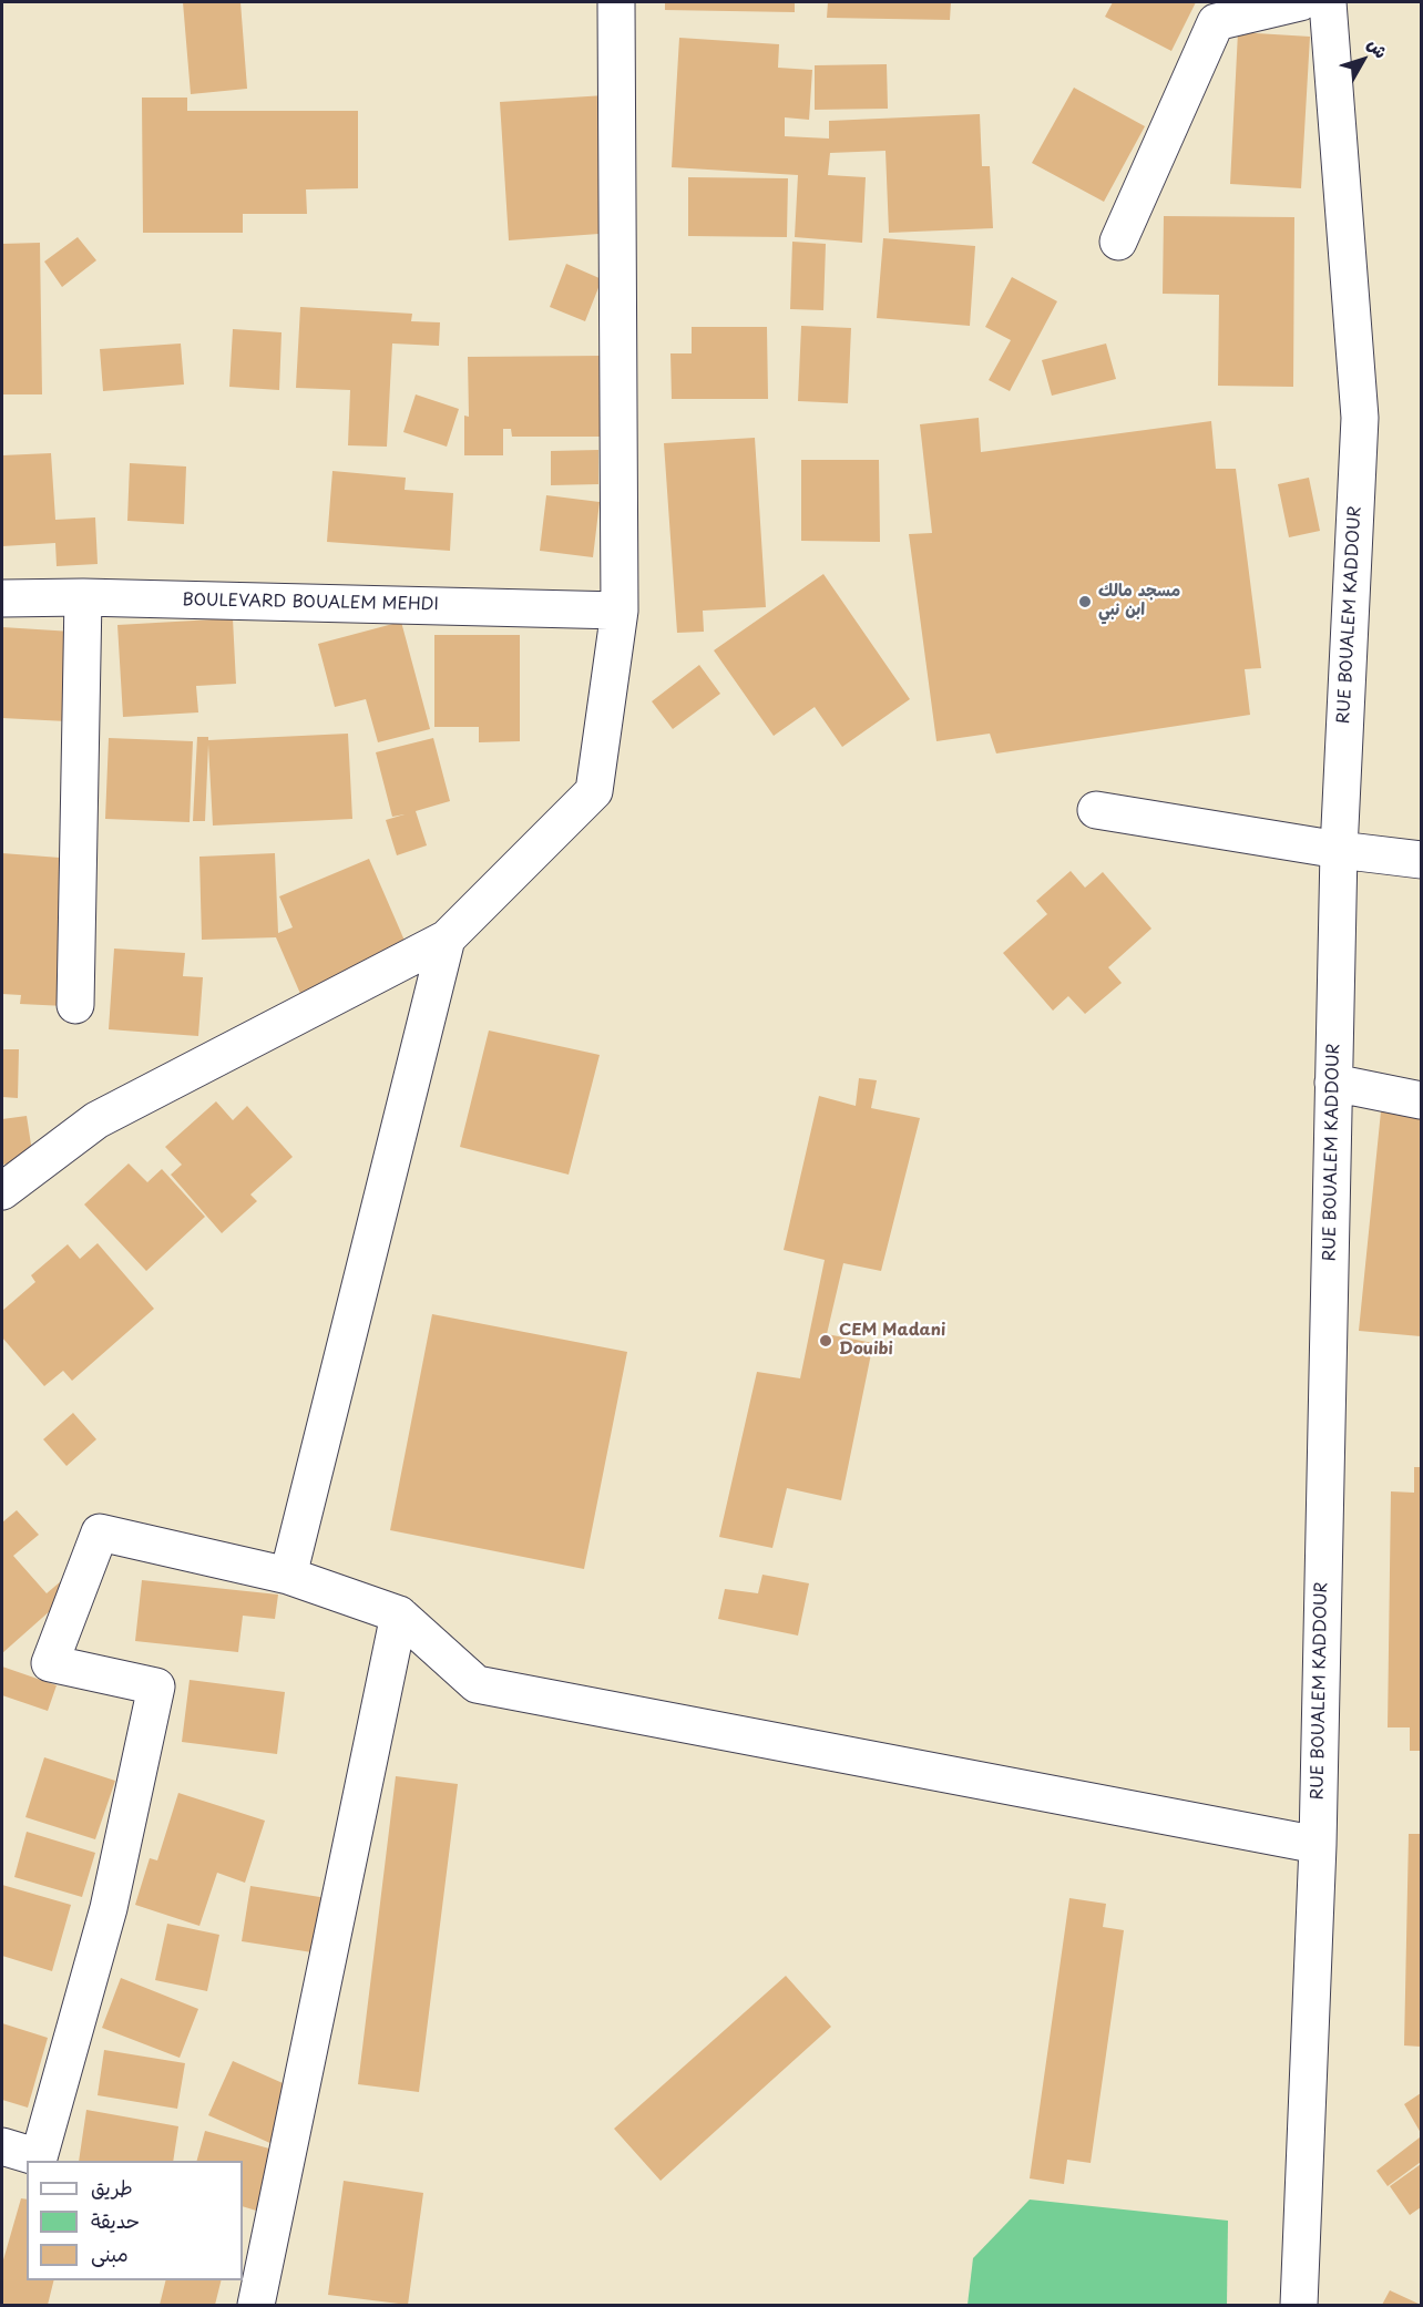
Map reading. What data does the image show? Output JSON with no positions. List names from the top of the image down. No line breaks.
{"streets":{"street":["BOULEVARD BOUALEM MEHDI","RUE BOUALEM KADDOUR"]},"places":["مسجد مالك ابن نبي","CEM Madani Douibi"],"legend":["طريق","حديقة","مبنى"],"north":"top right"}
